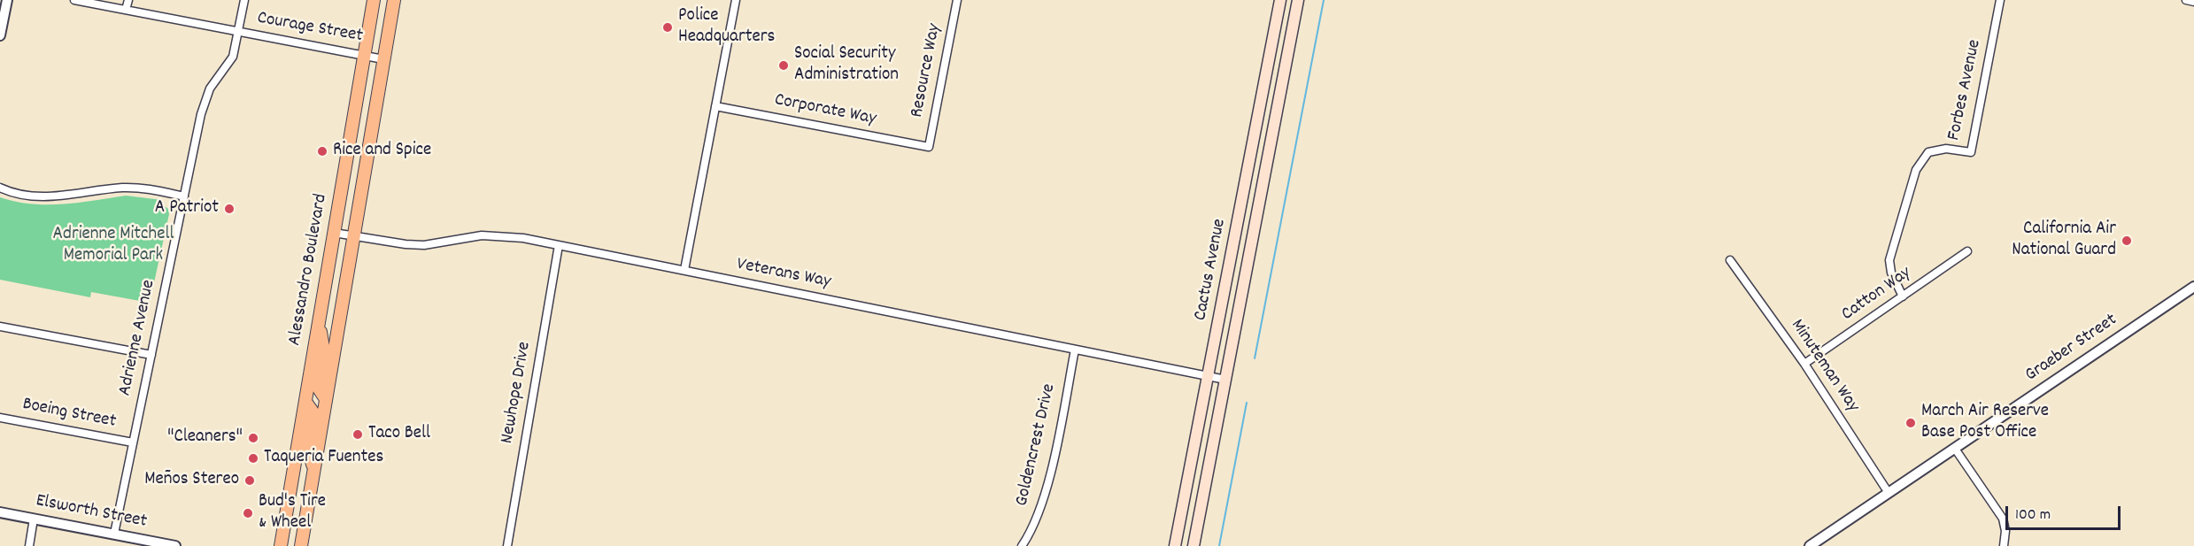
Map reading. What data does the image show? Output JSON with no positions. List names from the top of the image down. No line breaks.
{"streets":{"main road":["Alessandro Boulevard","Cactus Avenue"],"street":["Courage Street","Resource Way","Forbes Avenue","Corporate Way","Veterans Way","Catton Way","Adrienne Avenue","Graeber Street","Minuteman Way","Newhope Drive","Boeing Street","Goldencrest Drive","Elsworth Street"]},"crossings":[["Courage Street","Alessandro Boulevard"],["Courage Street","Adrienne Avenue"],["Resource Way","Corporate Way"],["Forbes Avenue","Catton Way"],["Alessandro Boulevard","Veterans Way"],["Cactus Avenue","Veterans Way"],["Veterans Way","Newhope Drive"],["Veterans Way","Goldencrest Drive"],["Catton Way","Minuteman Way"],["Adrienne Avenue","Boeing Street"],["Adrienne Avenue","Elsworth Street"],["Graeber Street","Minuteman Way"]],"parks":["Adrienne Mitchell Memorial Park"],"places":["Police Headquarters","Social Security Administration","Rice and Spice","A Patriot","California Air National Guard","March Air Reserve Base Post Office","Taco Bell","\"Cleaners\"","Taqueria Fuentes","Meños Stereo","Bud's Tire & Wheel"],"scale_bar":"100 m"}
